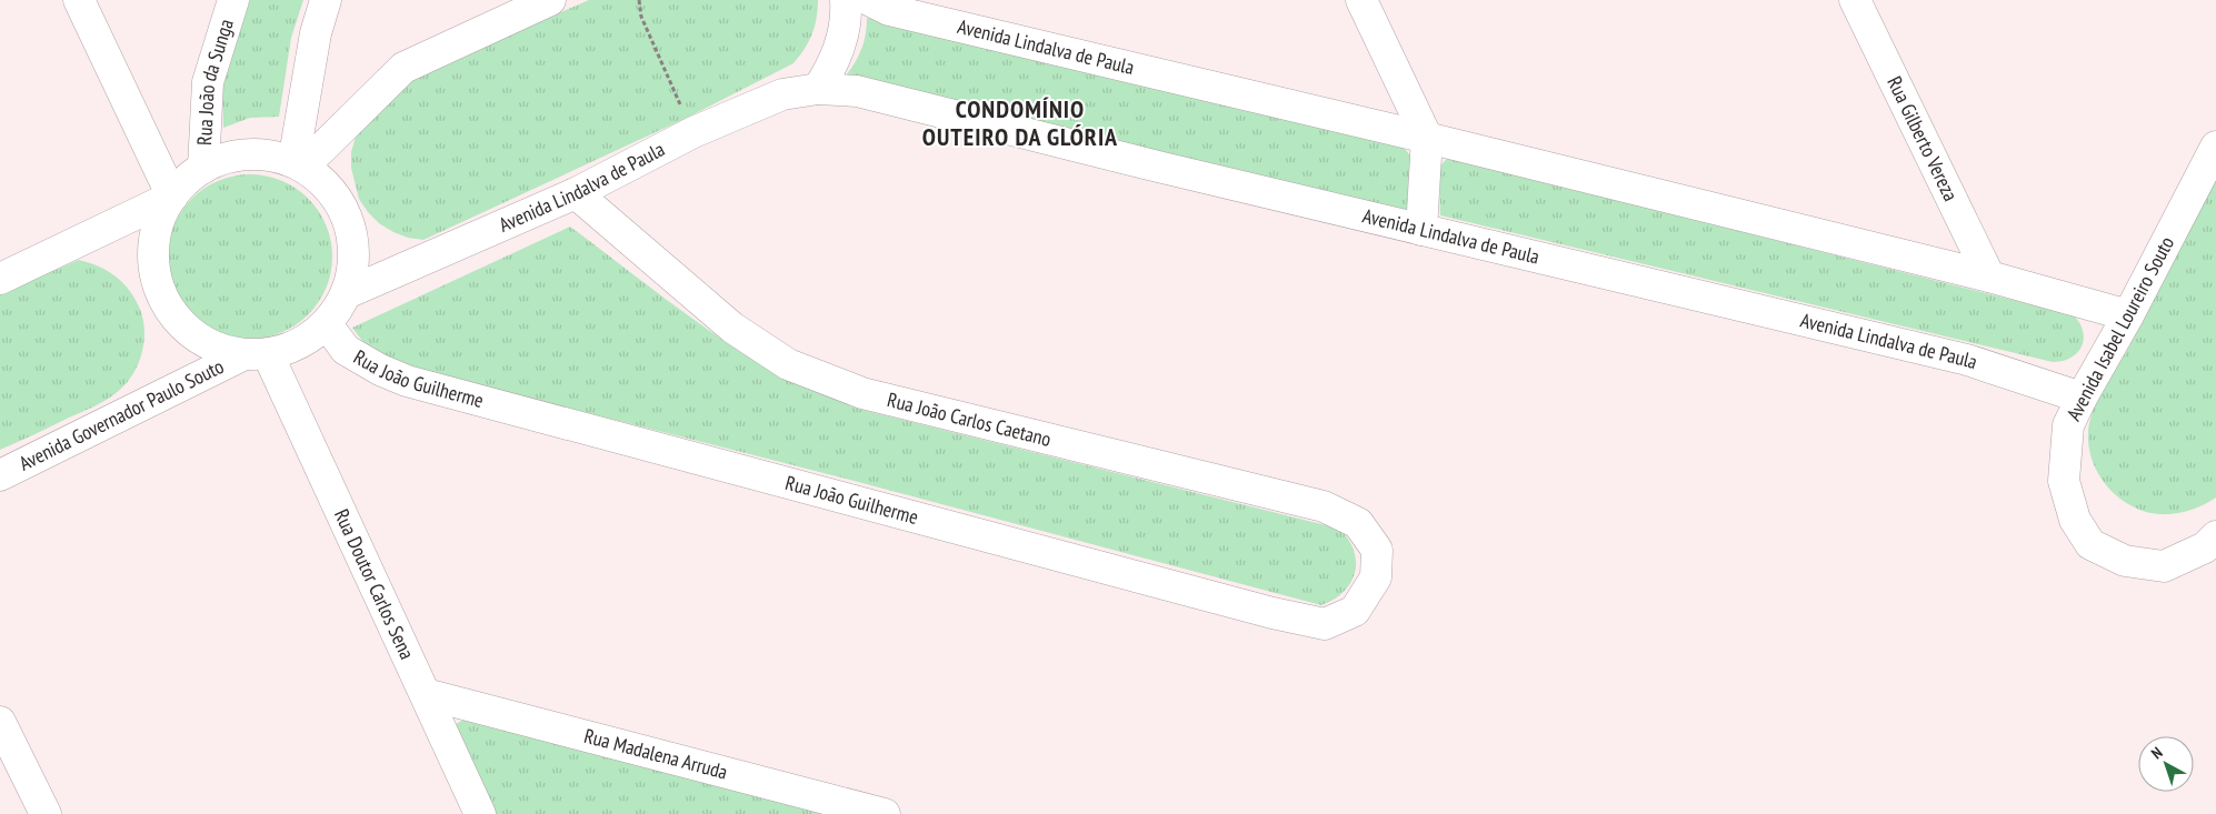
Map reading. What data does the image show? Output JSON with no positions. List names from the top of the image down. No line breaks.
{"streets":{"street":["Avenida Lindalva de Paula","Rua João da Sunga","Rua Gilberto Vereza","Avenida Isabel Loureiro Souto","Rua João Guilherme","Avenida Governador Paulo Souto","Rua João Carlos Caetano","Rua Doutor Carlos Sena","Rua Madalena Arruda"]},"crossings":[["Avenida Lindalva de Paula","Rua Gilberto Vereza"],["Avenida Lindalva de Paula","Avenida Isabel Loureiro Souto"],["Avenida Lindalva de Paula","Avenida Governador Paulo Souto"],["Avenida Lindalva de Paula","Rua João Carlos Caetano"],["Rua João da Sunga","Avenida Governador Paulo Souto"],["Rua João Guilherme","Avenida Governador Paulo Souto"],["Rua João Guilherme","Rua João Carlos Caetano"],["Avenida Governador Paulo Souto","Rua Doutor Carlos Sena"],["Rua Doutor Carlos Sena","Rua Madalena Arruda"]],"districts":["CONDOMÍNIO OUTEIRO DA GLÓRIA"],"north":"top left"}
